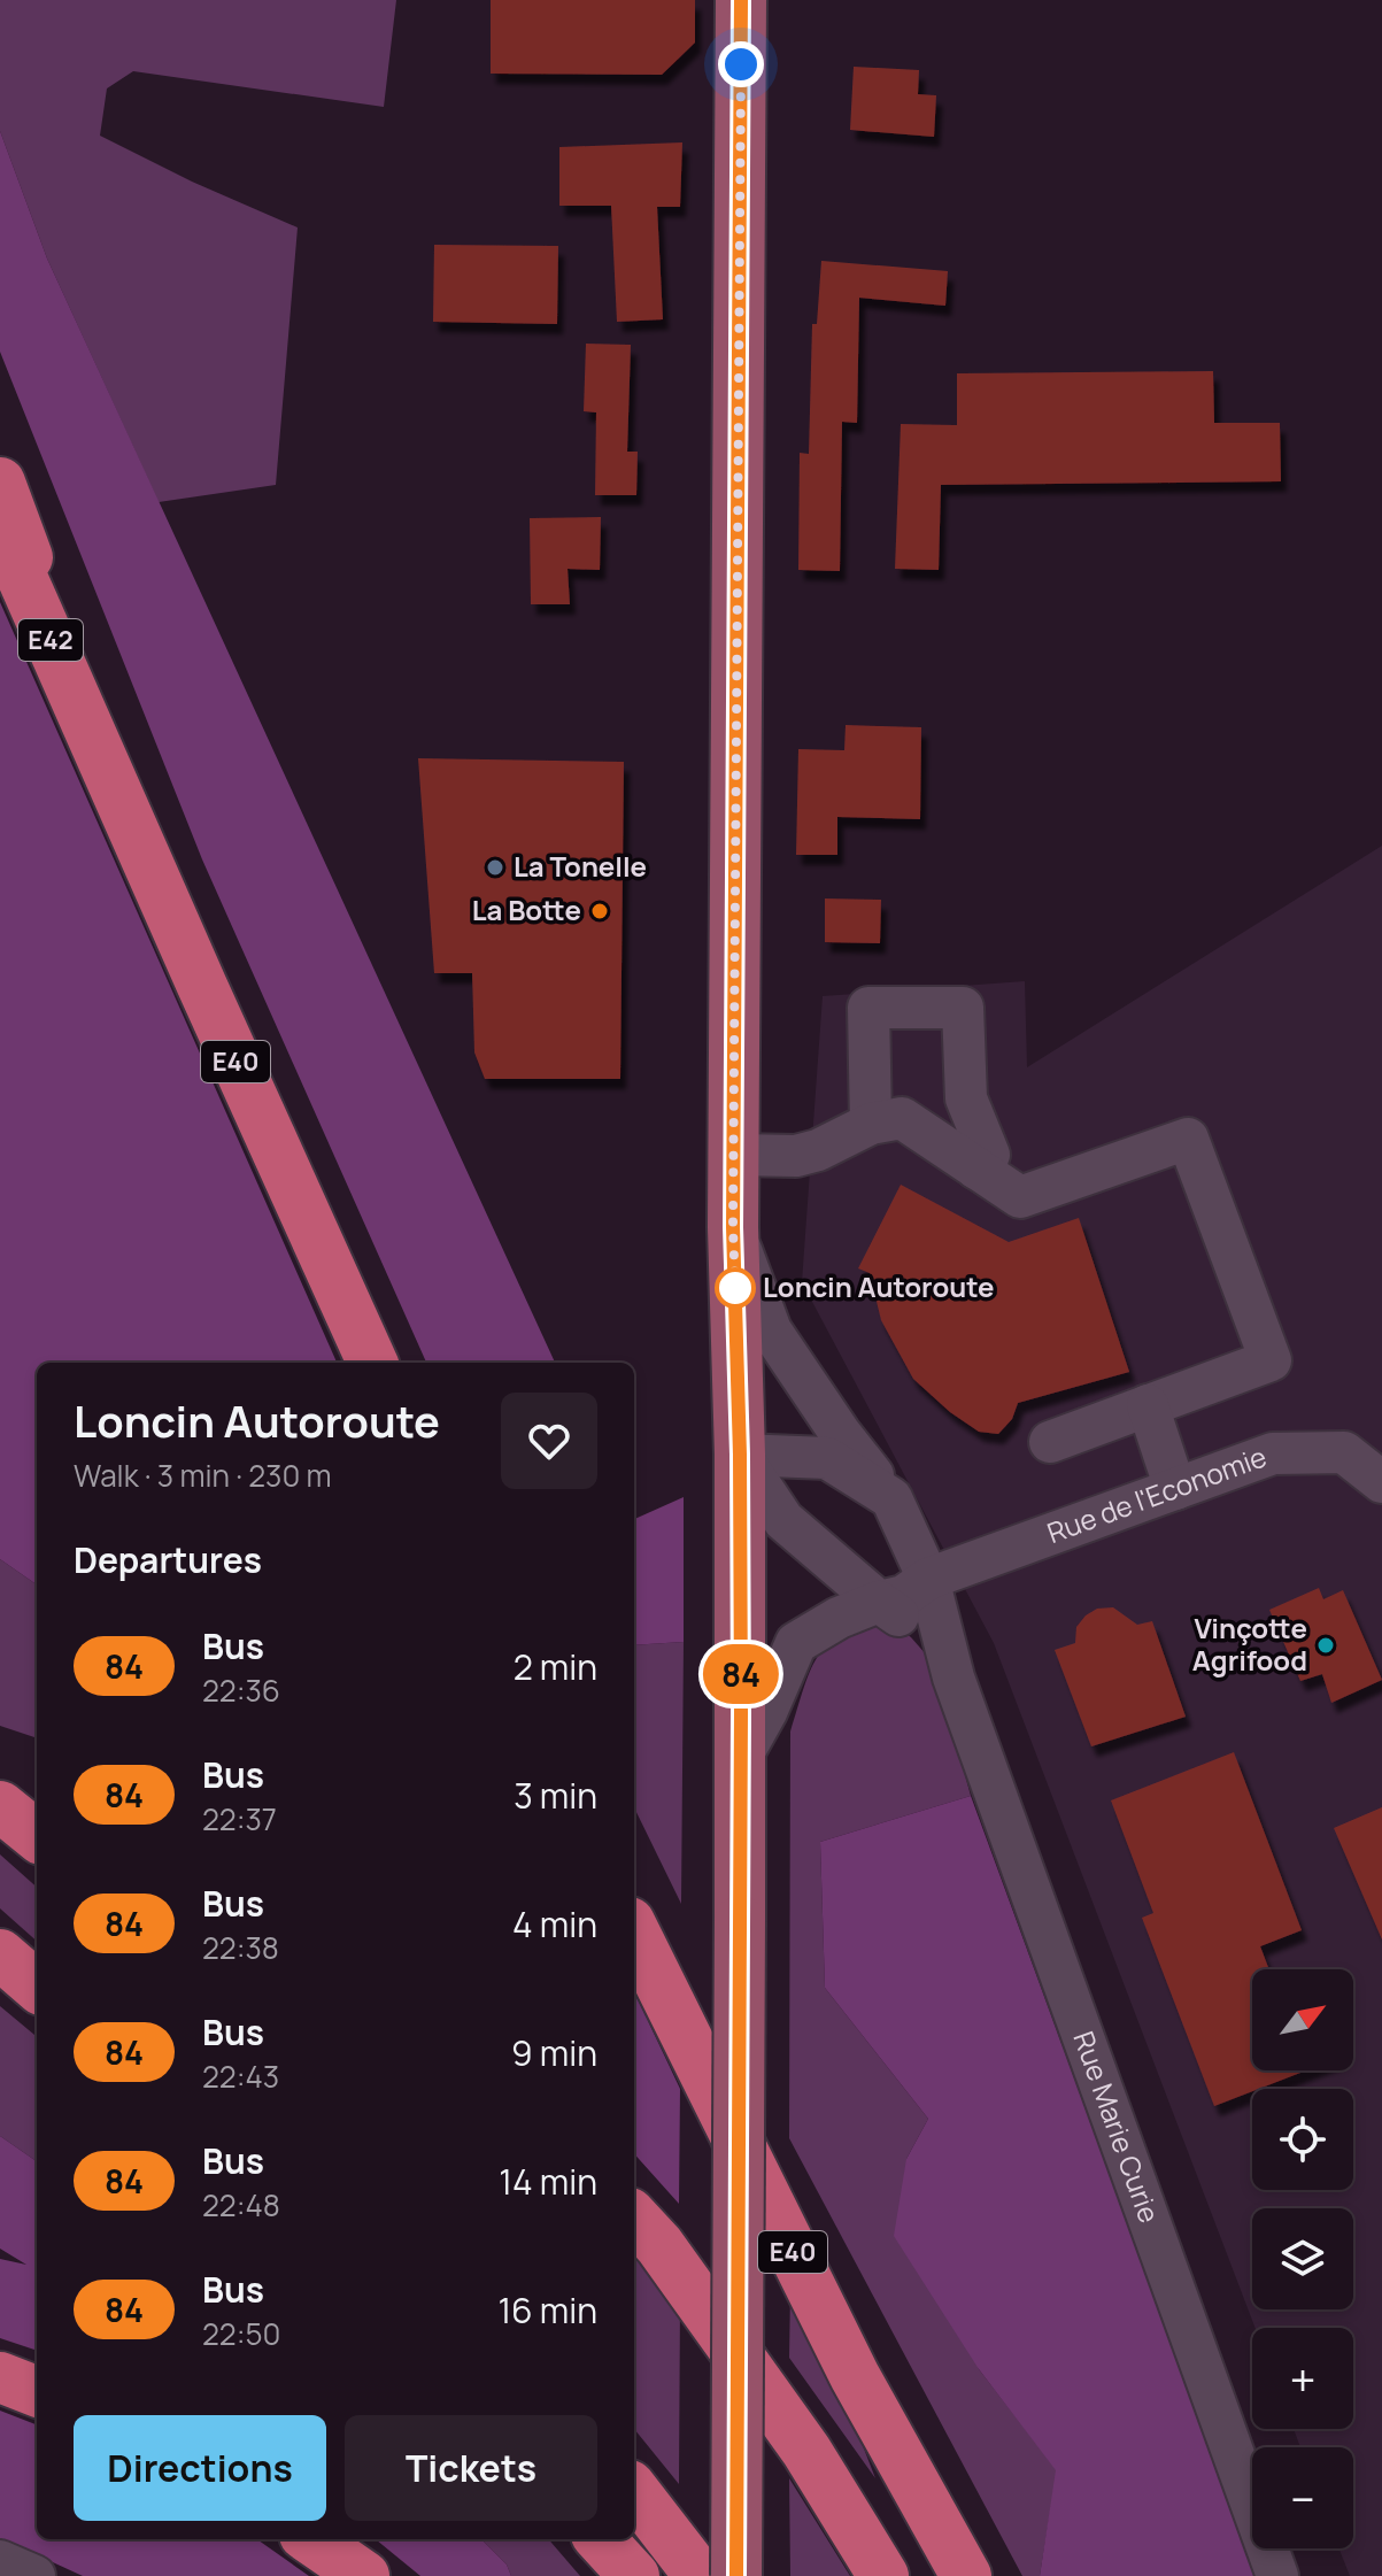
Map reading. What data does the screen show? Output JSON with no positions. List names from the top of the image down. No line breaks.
{"streets":{"highway":["E42","E40"],"street":["Rue de l'Economie","Rue Marie Curie"]},"crossings":[["E42","E40"]],"places":["La Tonelle","La Botte","Loncin Autoroute","Vinçotte Agrifood"],"lines":["bus line 84"],"north":"top right","page":{"on_map":"84","heading":[["Loncin Autoroute","Walk · 3 min · 230 m"],"Departures"],"list":[{"mark":"84","name":"Bus","note":"22:36","value":"2 min"},{"mark":"84","name":"Bus","note":"22:37","value":"3 min"},{"mark":"84","name":"Bus","note":"22:38","value":"4 min"},{"mark":"84","name":"Bus","note":"22:43","value":"9 min"},{"mark":"84","name":"Bus","note":"22:48","value":"14 min"},{"mark":"84","name":"Bus","note":"22:50","value":"16 min"}],"map_buttons":["+","−"],"buttons":["Directions","Tickets"]}}
